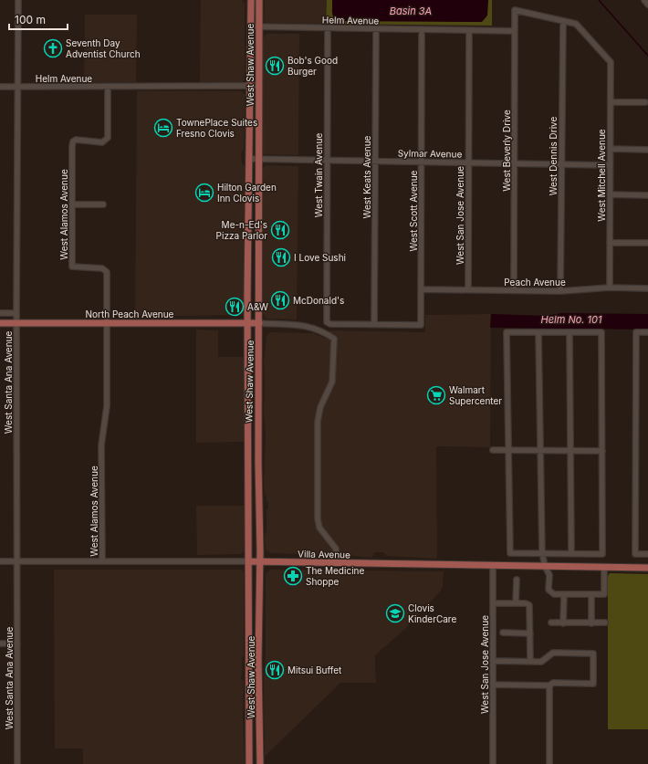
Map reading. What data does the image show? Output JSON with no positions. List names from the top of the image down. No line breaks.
{"streets":{"main road":["West Shaw Avenue","North Peach Avenue","Villa Avenue"],"street":["Helm Avenue","West Beverly Drive","Sylmar Avenue","West Dennis Drive","West Twain Avenue","West Mitchell Avenue","West Keats Avenue","West Scott Avenue","West Alamos Avenue","West San Jose Avenue","Peach Avenue","West Santa Ana Avenue"]},"crossings":[["Helm Avenue","West Shaw Avenue"],["Helm Avenue","West Beverly Drive"],["Helm Avenue","West Twain Avenue"],["Helm Avenue","West Keats Avenue"],["Helm Avenue","West Scott Avenue"],["Helm Avenue","West Alamos Avenue"],["Helm Avenue","West San Jose Avenue"],["Helm Avenue","West Santa Ana Avenue"],["West Shaw Avenue","Sylmar Avenue"],["West Shaw Avenue","North Peach Avenue"],["West Shaw Avenue","Villa Avenue"],["West Beverly Drive","Sylmar Avenue"],["West Beverly Drive","West Dennis Drive"],["West Beverly Drive","West Mitchell Avenue"],["West Beverly Drive","Peach Avenue"],["Sylmar Avenue","West Dennis Drive"],["Sylmar Avenue","West Twain Avenue"],["Sylmar Avenue","West Mitchell Avenue"],["Sylmar Avenue","West Keats Avenue"],["Sylmar Avenue","West Scott Avenue"],["Sylmar Avenue","West San Jose Avenue"],["West Dennis Drive","West Mitchell Avenue"],["West Dennis Drive","Peach Avenue"],["West Twain Avenue","West Keats Avenue"],["West Twain Avenue","West Scott Avenue"],["West Mitchell Avenue","Peach Avenue"],["West Keats Avenue","West Scott Avenue"],["West Scott Avenue","Peach Avenue"],["West Alamos Avenue","North Peach Avenue"],["West Alamos Avenue","Villa Avenue"],["West San Jose Avenue","Peach Avenue"],["West San Jose Avenue","Villa Avenue"],["North Peach Avenue","West Santa Ana Avenue"],["West Santa Ana Avenue","Villa Avenue"]],"water":["Basin 3A","Helm No. 101"],"places":{"church":["Seventh Day Adventist Church"],"restaurant":["Bob's Good Burger","Me-n-Ed's Pizza Parlor","I Love Sushi","McDonald's","A&W","Mitsui Buffet"],"hotel":["TownePlace Suites Fresno Clovis","Hilton Garden Inn Clovis"],"supermarket":["Walmart Supercenter"],"pharmacy":["The Medicine Shoppe"],"school or university":["Clovis KinderCare"]},"scale_bar":"100 m"}
